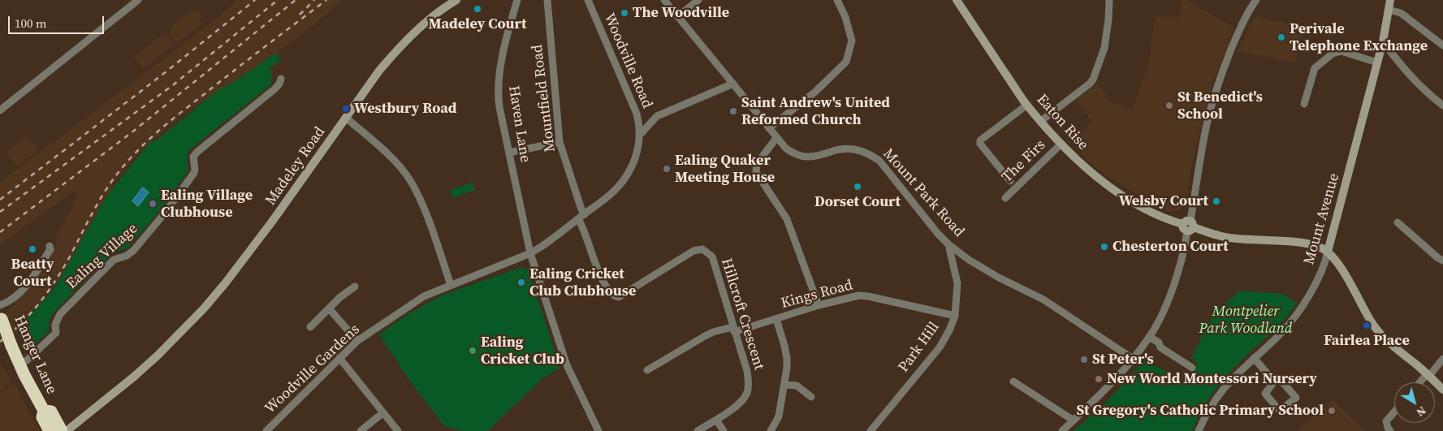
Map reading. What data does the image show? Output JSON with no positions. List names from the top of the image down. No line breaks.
{"streets":{"highway":["Hanger Lane"],"street":["Woodville Road","Mountfield Road","Eaton Rise","Haven Lane","The Firs","Madeley Road","Mount Park Road","Mount Avenue","Ealing Village","Kings Road","Hillcroft Crescent","Park Hill","Woodville Gardens"]},"crossings":[["Woodville Road","Mountfield Road"],["Woodville Road","Haven Lane"],["Woodville Road","Hillcroft Crescent"],["Woodville Road","Woodville Gardens"],["Eaton Rise","The Firs"],["Eaton Rise","Mount Avenue"],["Haven Lane","Woodville Gardens"],["Mount Park Road","Park Hill"],["Ealing Village","Hanger Lane"],["Kings Road","Hillcroft Crescent"],["Kings Road","Park Hill"]],"parks":["Montpelier Park Woodland"],"places":["Madeley Court","The Woodville","Perivale Telephone Exchange","St Benedict's School","Westbury Road","Saint Andrew's United Reformed Church","Ealing Quaker Meeting House","Dorset Court","Welsby Court","Ealing Village Clubhouse","Chesterton Court","Beatty Court","Ealing Cricket Club Clubhouse","Fairlea Place","Ealing Cricket Club","St Peter's","New World Montessori Nursery","St Gregory's Catholic Primary School"],"scale_bar":"100 m","north":"bottom right"}
